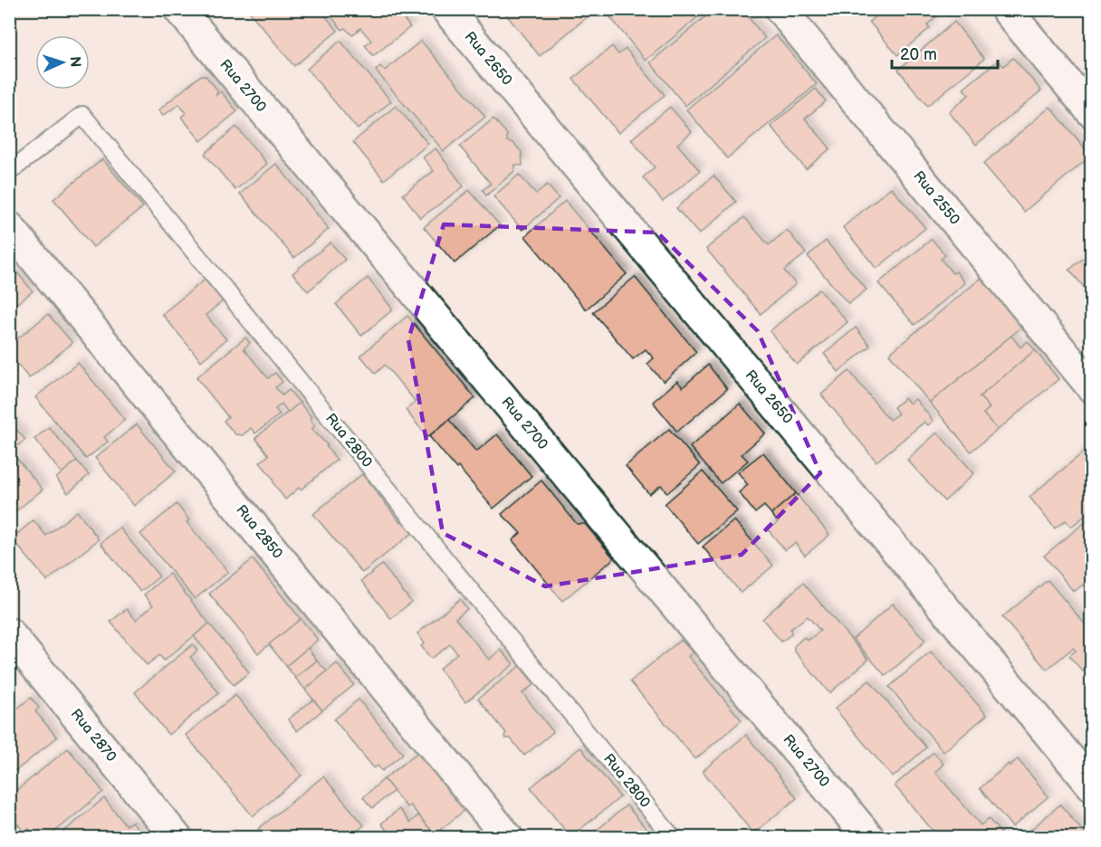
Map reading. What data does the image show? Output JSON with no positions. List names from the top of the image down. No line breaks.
{"streets":{"street":["Rua 2650","Rua 2700","Rua 2550","Rua 2850","Rua 2870"],"lane":["Rua 2800"]},"scale_bar":"20 m","north":"right"}
